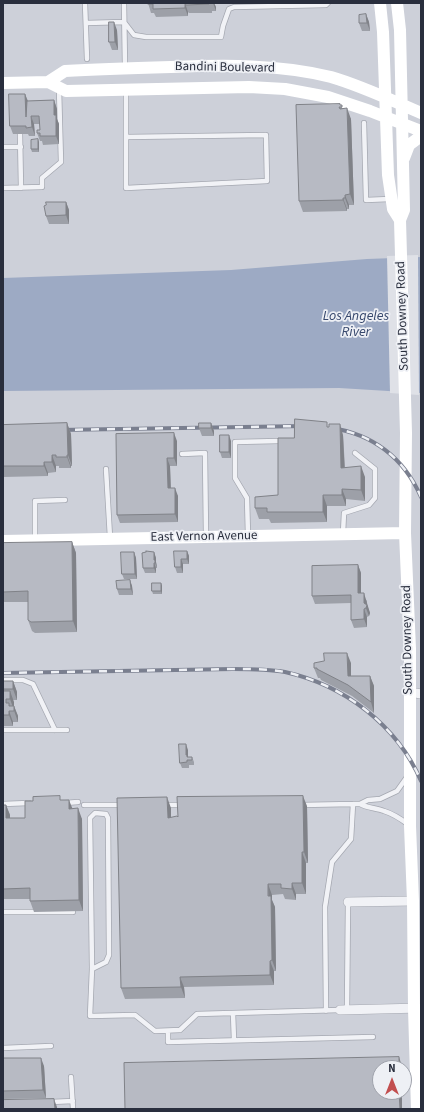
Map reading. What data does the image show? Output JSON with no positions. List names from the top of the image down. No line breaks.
{"streets":{"main road":["Bandini Boulevard","South Downey Road","East Vernon Avenue"]},"crossings":[["Bandini Boulevard","South Downey Road"],["South Downey Road","East Vernon Avenue"]],"water":["Los Angeles River"],"north":"top"}
